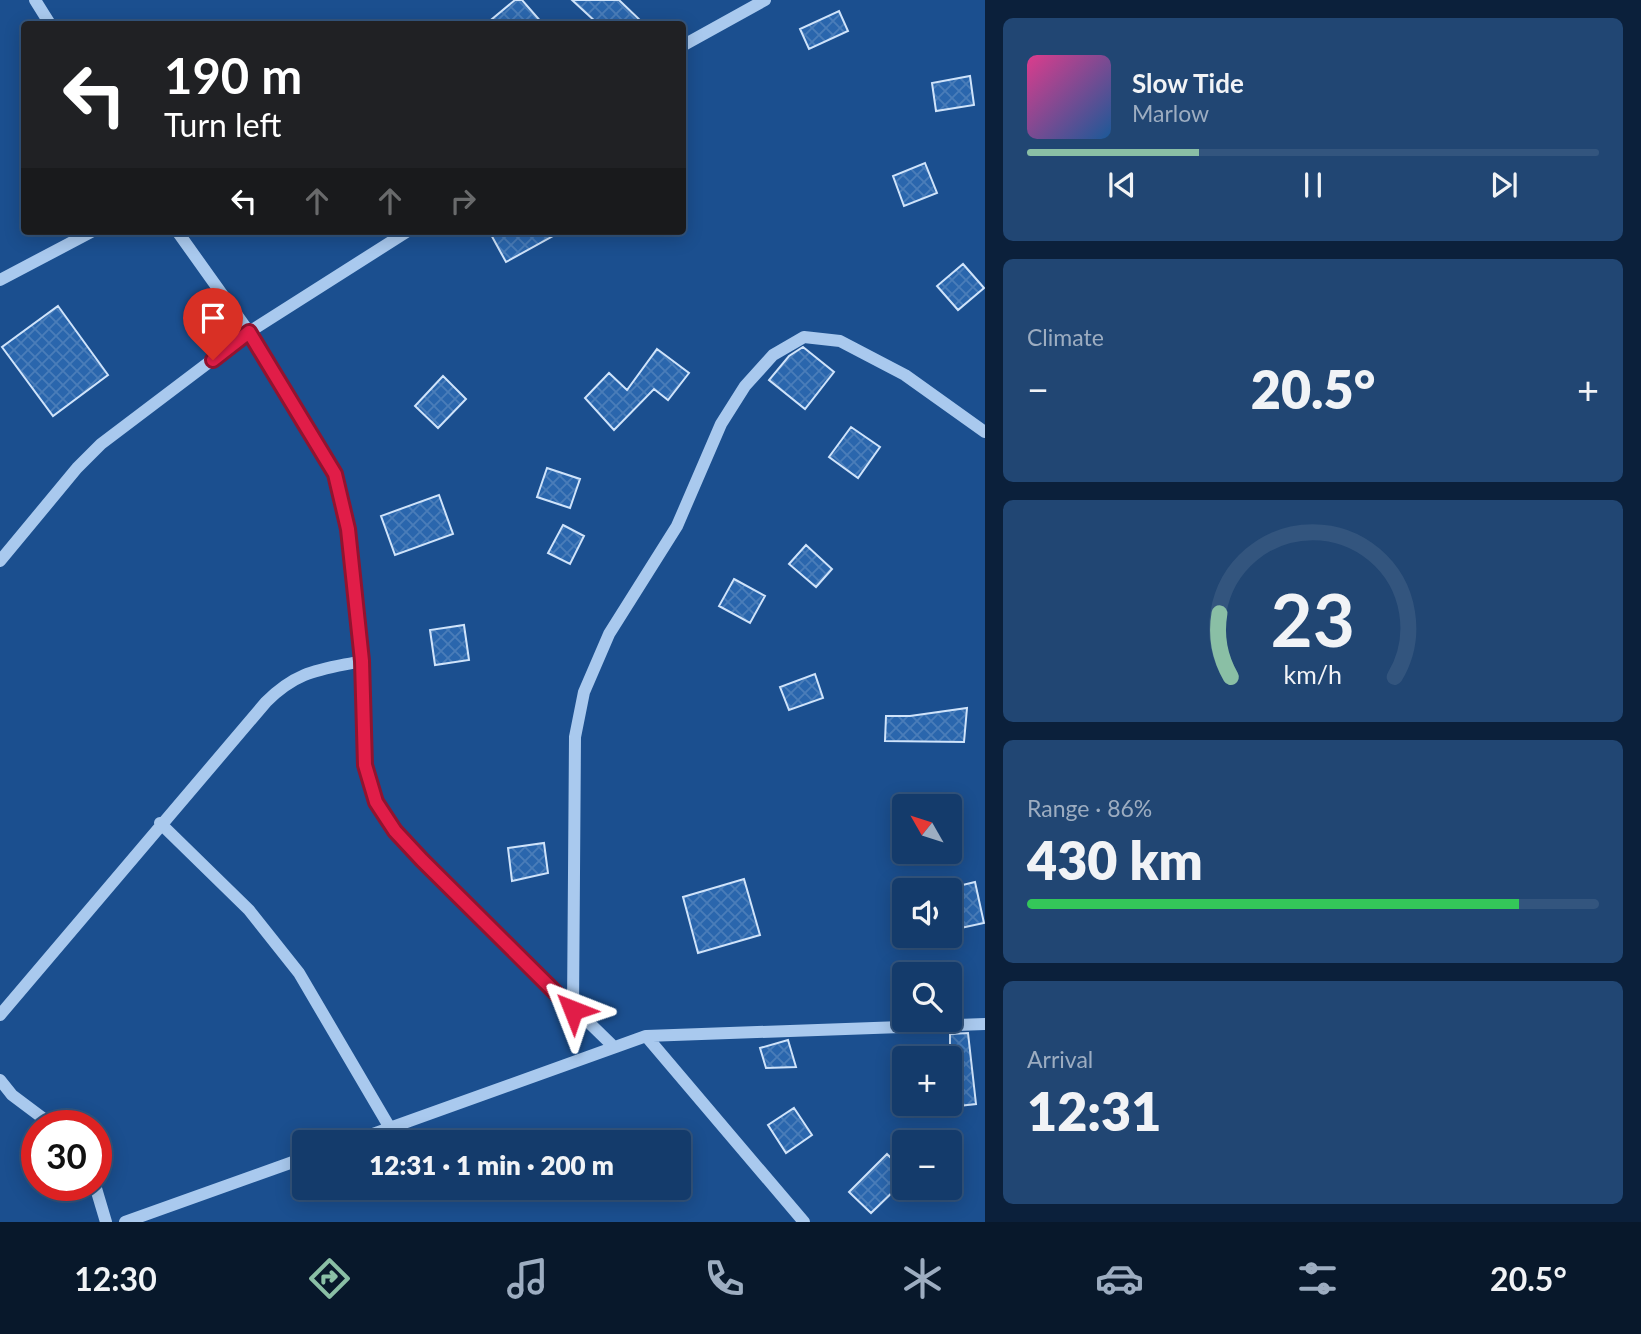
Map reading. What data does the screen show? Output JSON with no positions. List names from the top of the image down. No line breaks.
{"north":"top left","page":{"turn":["190 m","Turn left"],"song":["Slow Tide","Marlow"],"tile":["Climate",["Range · 86%","430 km"],["Arrival","12:31"]],"heat":["−","20.5°","+"],"map_buttons":["+","−"],"limit":"30","trip":"12:31 · 1 min · 200 m","tabs":["12:30","20.5°"],"gauge":["23","km/h"]}}
